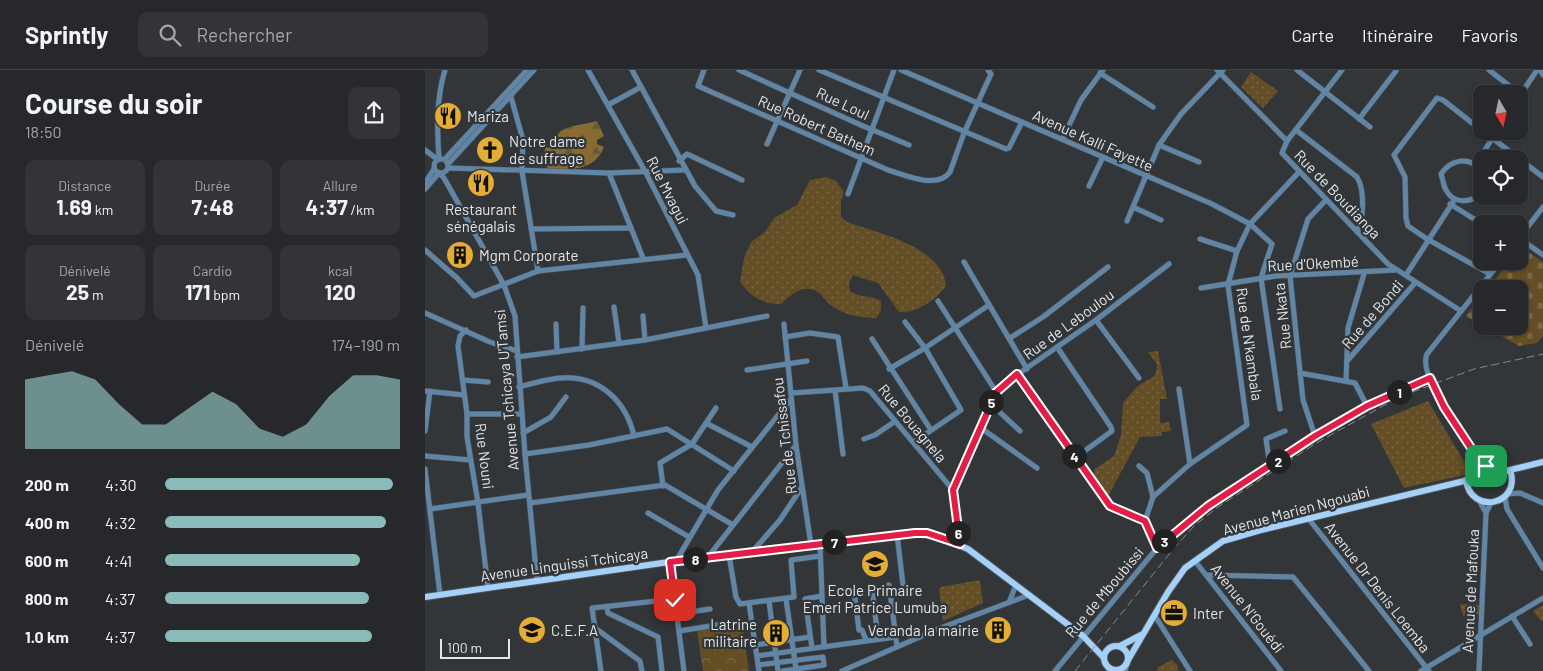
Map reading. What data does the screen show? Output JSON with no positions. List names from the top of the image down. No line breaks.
{"streets":{"main road":["Avenue Marien Ngouabi","Avenue Linguissi Tchicaya"],"street":["Rue Loul","Rue Robert Bathem","Avenue Kalli Fayette","Rue Mvagui","Rue de Boudianga","Rue d'Okembé","Rue de Bondi","Rue Nkata","Rue de Leboulou","Rue de N'kambala","Avenue Tchicaya U'Tamsi","Rue Bouagnela","Rue de Tchissafou","Rue Nouni","Avenue Dr Denis Loemba","Avenue de Mafouka","Rue de Mboubissi","Avenue N'Gouédi"]},"crossings":[["Avenue Kalli Fayette","Rue d'Okembé"],["Avenue Kalli Fayette","Rue de N'kambala"],["Rue de Boudianga","Rue d'Okembé"],["Rue de Boudianga","Rue de Bondi"],["Rue de Boudianga","Rue Nkata"],["Rue de Boudianga","Rue de N'kambala"],["Rue d'Okembé","Rue Nkata"],["Rue d'Okembé","Rue de N'kambala"],["Rue Nkata","Rue de Mboubissi"],["Avenue Tchicaya U'Tamsi","Avenue Linguissi Tchicaya"],["Rue Bouagnela","Rue de Tchissafou"],["Rue de Tchissafou","Avenue Linguissi Tchicaya"],["Rue Nouni","Avenue Linguissi Tchicaya"],["Avenue Marien Ngouabi","Avenue Dr Denis Loemba"],["Avenue Marien Ngouabi","Avenue N'Gouédi"],["Avenue Linguissi Tchicaya","Rue de Mboubissi"]],"places":{"restaurant":["Mariza","Restaurant sénégalais"],"church":["Notre dame de suffrage"],"building":["Mgm Corporate","Veranda la mairie","Latrine militaire"],"school or university":["Ecole Primaire Emeri Patrice Lumuba","C.E.F.A"],"office":["Inter"]},"scale_bar":"100 m","north":"bottom","page":{"header":"Sprintly","search":"Rechercher","nav":["Carte","Itinéraire","Favoris"],"heading":["Course du soir","18:50"],"map_buttons":["+","−"],"stats":[["Distance","1.69 km"],["Durée","7:48"],["Allure","4:37 /km"],["Dénivelé","25 m"],["Cardio","171 bpm"],["kcal","120"]],"chart":["Dénivelé","174–190 m"],"pins":["1","5","4","2","6","3","7","8"],"list":[{"name":"200 m","note":"4:30"},{"name":"400 m","note":"4:32"},{"name":"600 m","note":"4:41"},{"name":"800 m","note":"4:37"},{"name":"1.0 km","note":"4:37"}],"scale":"100 m"}}
